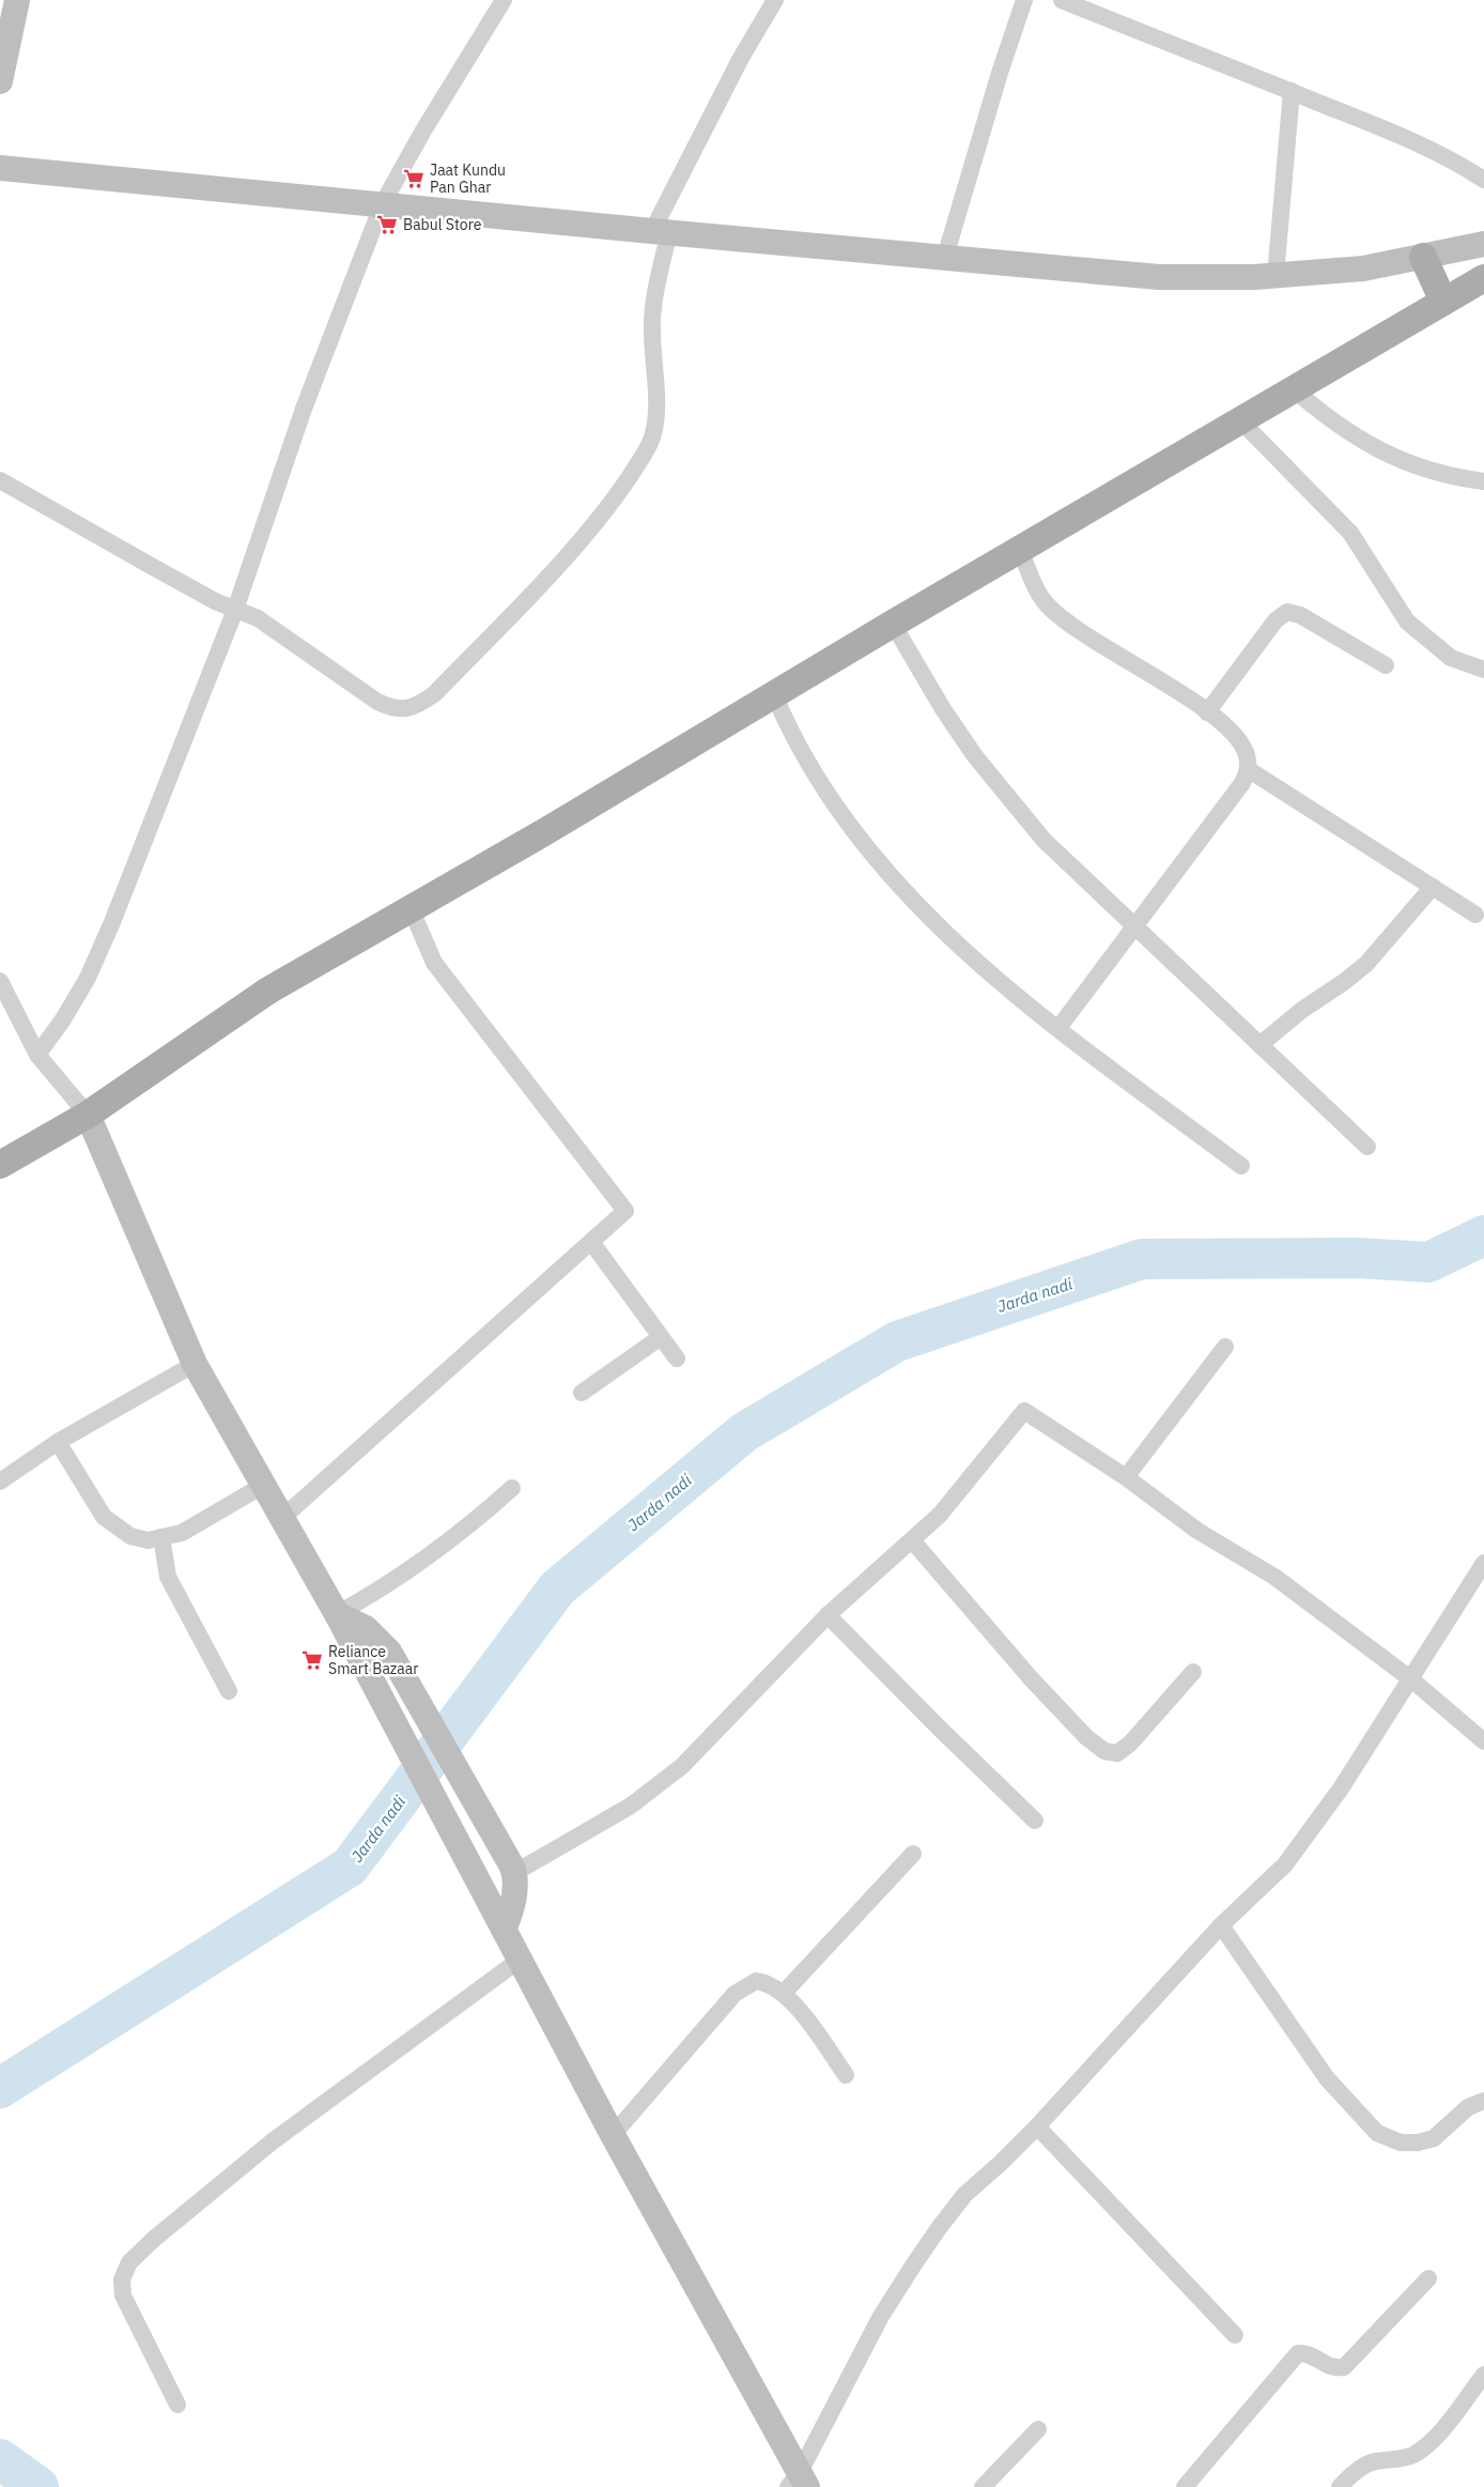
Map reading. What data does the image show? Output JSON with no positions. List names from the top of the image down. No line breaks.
{"water":["Jarda nadi"],"places":{"supermarket":["Jaat Kundu Pan Ghar","Babul Store","Reliance Smart Bazaar"]}}
